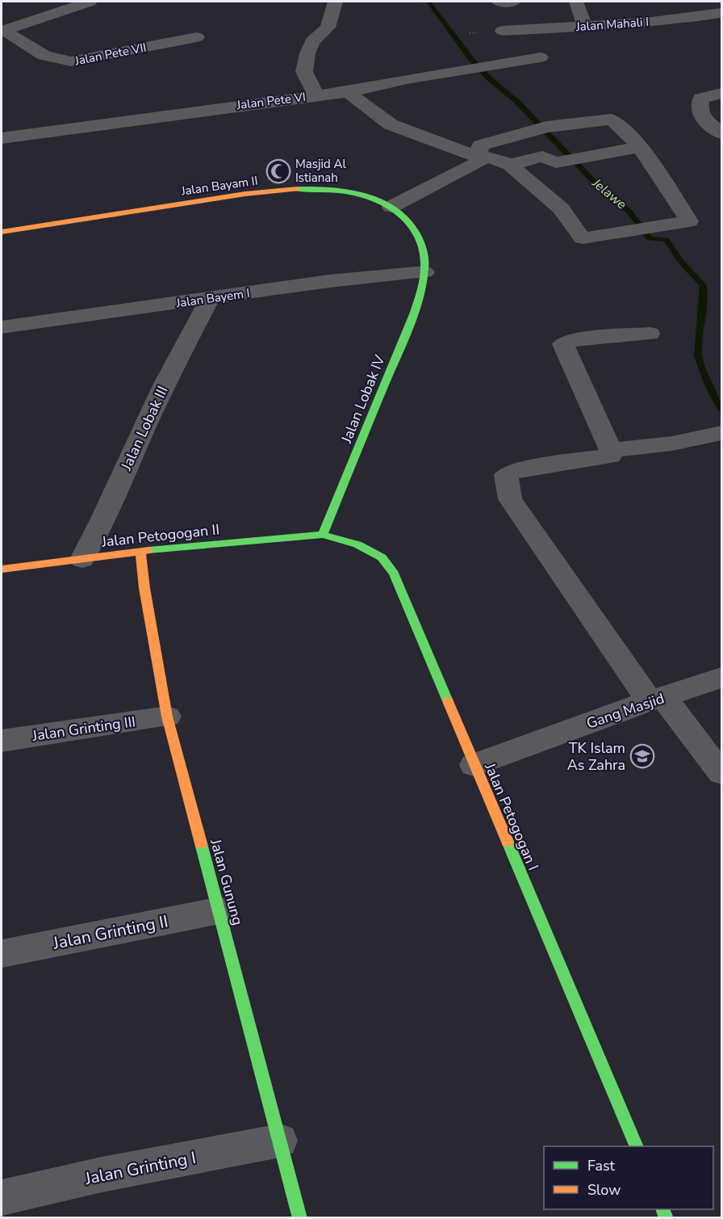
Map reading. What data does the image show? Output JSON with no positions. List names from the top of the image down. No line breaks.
{"streets":{"street":["Jalan Mahali I","Jalan Pete VII","Jalan Pete VI","Jalan Bayam II","Jalan Bayem I","Jalan Lobak IV","Jalan Lobak III","Jalan Petogogan II","Gang Masjid","Jalan Grinting III","Jalan Petogogan I","Jalan Gunung","Jalan Grinting II","Jalan Grinting I"]},"crossings":[["Jalan Bayam II","Jalan Bayem I"],["Jalan Bayam II","Jalan Lobak IV"],["Jalan Bayem I","Jalan Lobak IV"],["Jalan Bayem I","Jalan Lobak III"],["Jalan Lobak IV","Jalan Petogogan II"],["Jalan Lobak IV","Jalan Petogogan I"],["Jalan Lobak III","Jalan Petogogan II"],["Jalan Petogogan II","Jalan Petogogan I"],["Jalan Petogogan II","Jalan Gunung"],["Gang Masjid","Jalan Petogogan I"],["Jalan Grinting III","Jalan Gunung"],["Jalan Gunung","Jalan Grinting II"],["Jalan Gunung","Jalan Grinting I"]],"water":["Jelawe"],"places":{"mosque":["Masjid Al Istianah"],"school or university":["TK Islam As Zahra"]},"legend":["Fast","Slow"]}
